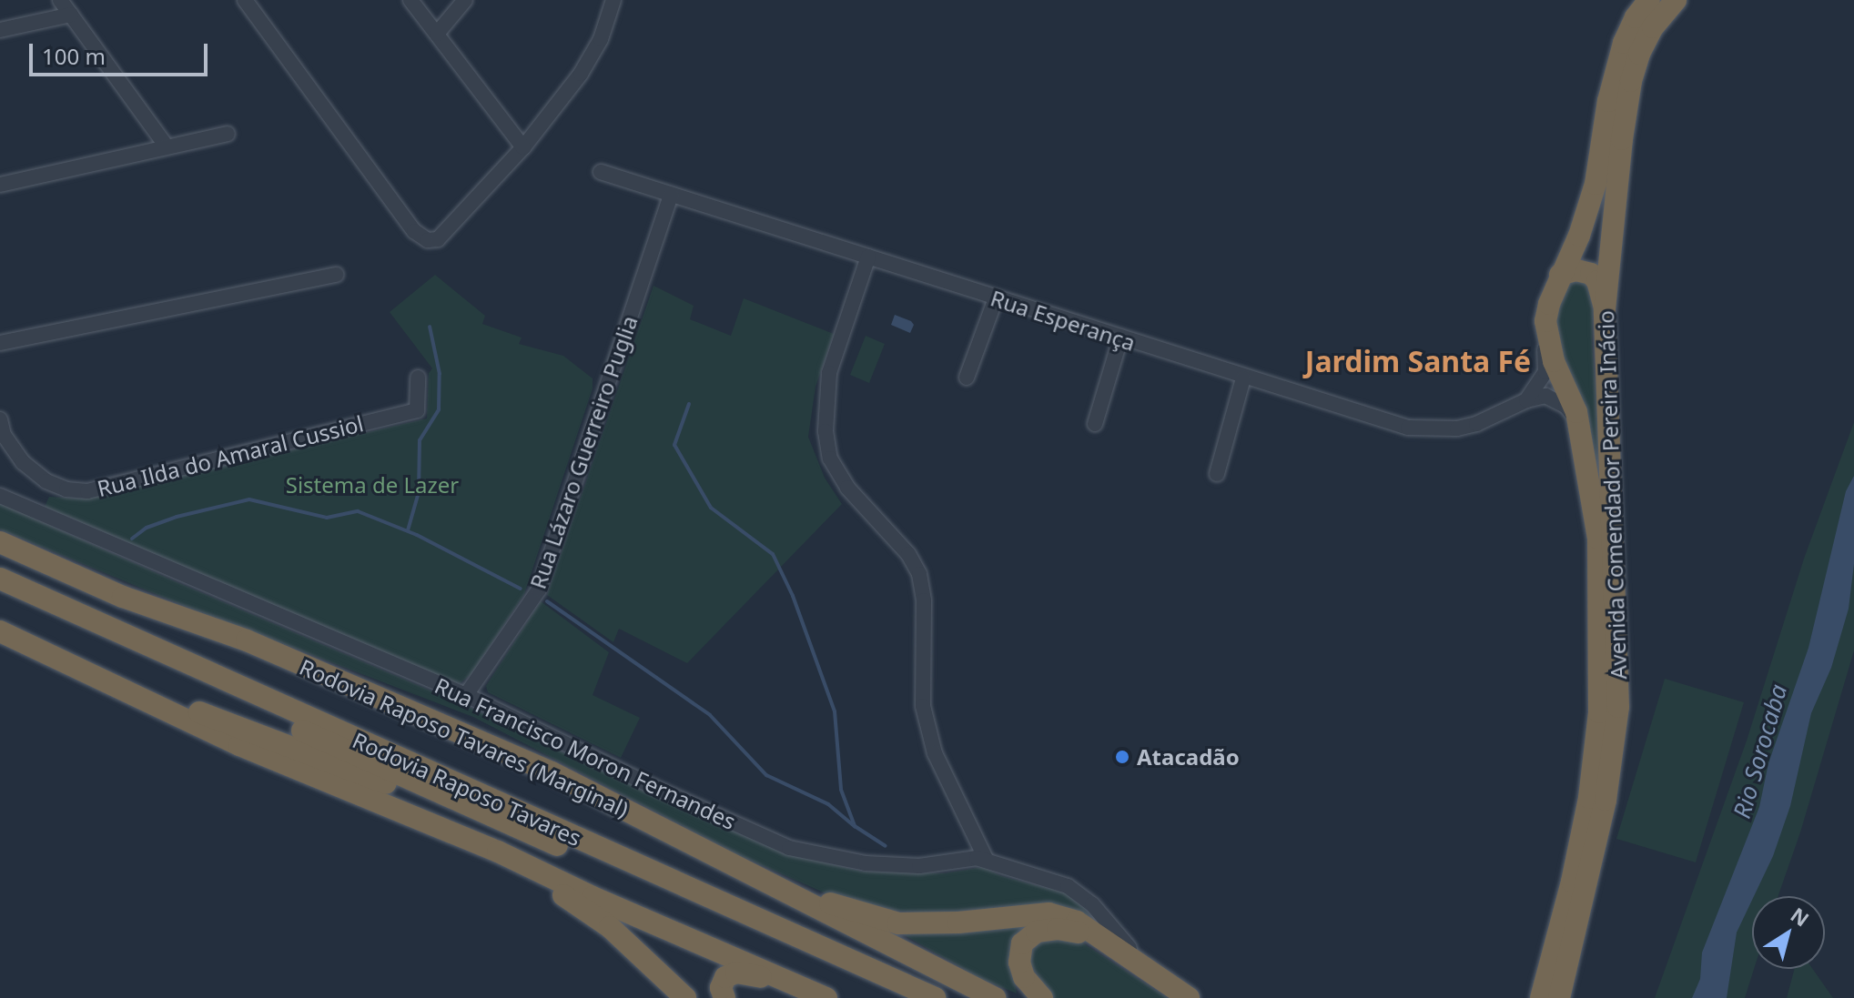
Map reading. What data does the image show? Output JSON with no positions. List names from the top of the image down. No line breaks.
{"streets":{"highway":["Avenida Comendador Pereira Inácio","Rodovia Raposo Tavares (Marginal)","Rodovia Raposo Tavares"],"street":["Rua Esperança","Rua Lázaro Guerreiro Puglia","Rua Ilda do Amaral Cussiol","Rua Francisco Moron Fernandes"]},"crossings":[["Rua Esperança","Rua Lázaro Guerreiro Puglia"],["Rua Lázaro Guerreiro Puglia","Rua Francisco Moron Fernandes"]],"districts":["Jardim Santa Fé"],"water":["Rio Sorocaba"],"parks":["Sistema de Lazer"],"places":["Atacadão"],"scale_bar":"100 m","north":"top right"}
